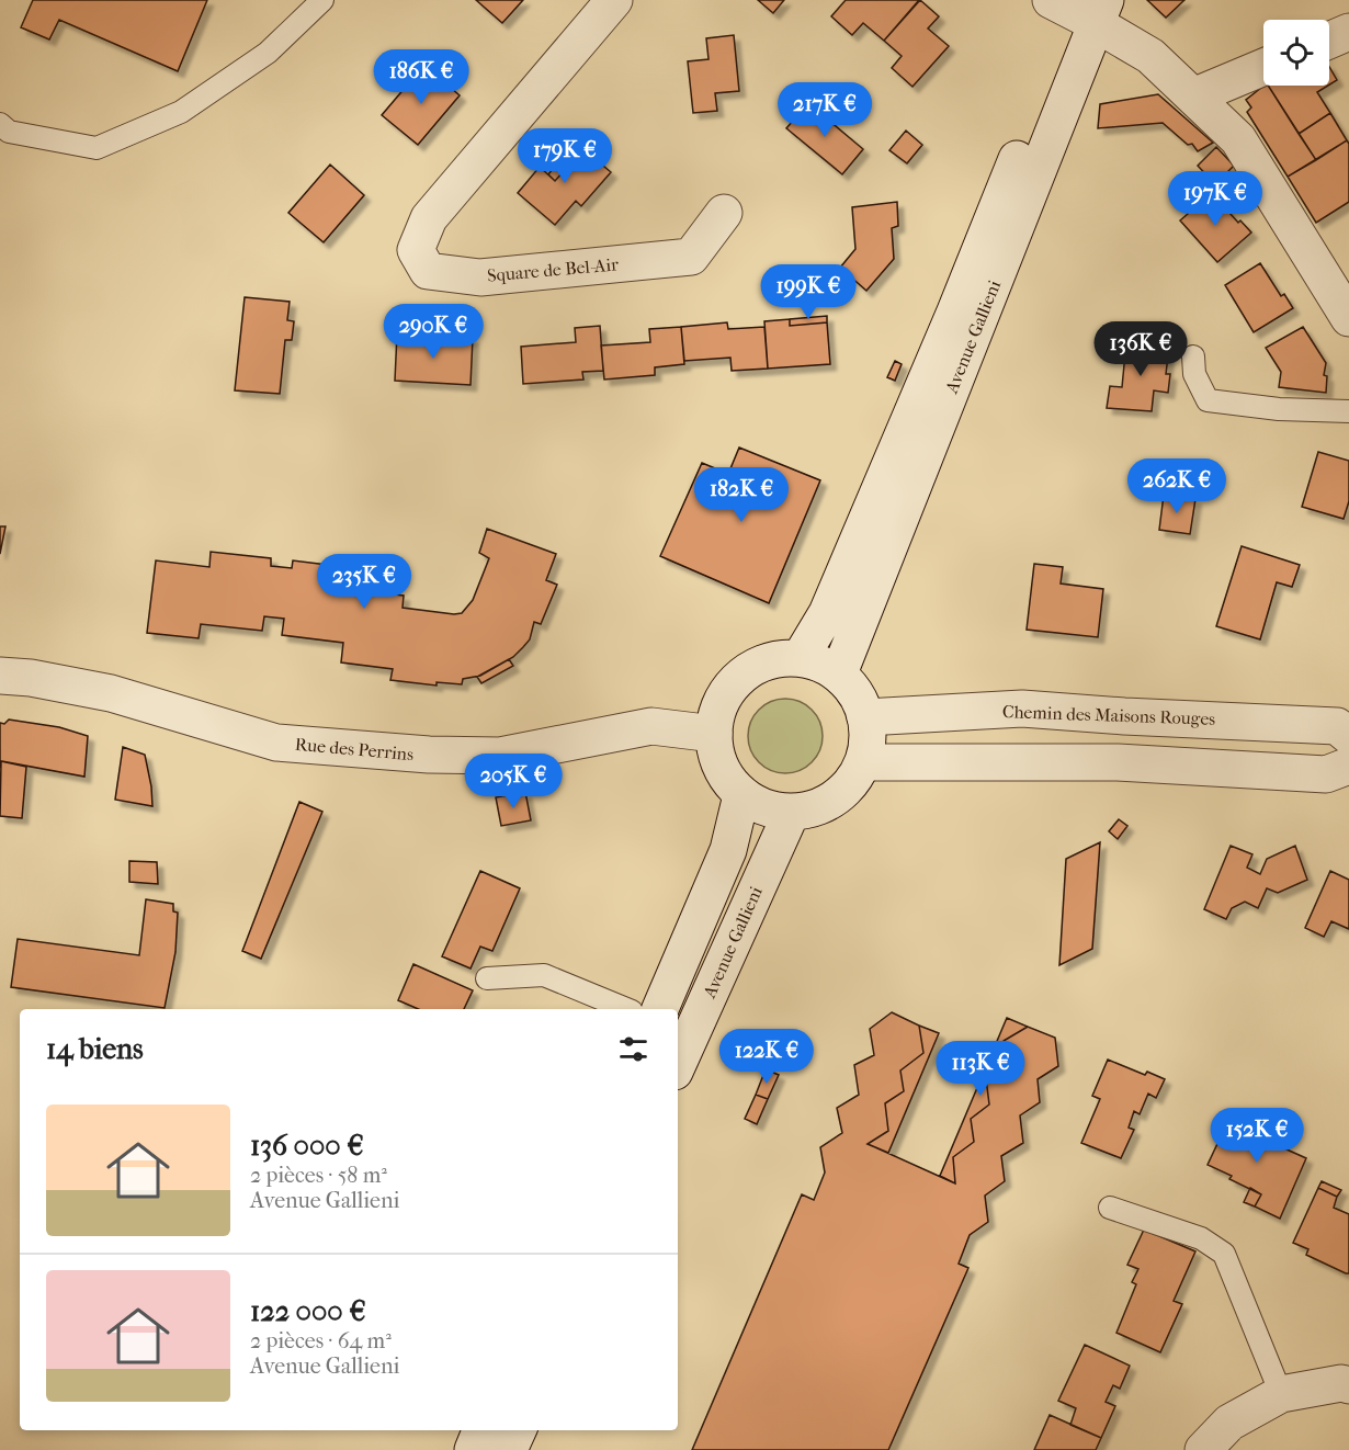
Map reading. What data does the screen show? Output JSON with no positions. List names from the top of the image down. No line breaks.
{"streets":{"street":["Square de Bel-Air","Avenue Gallieni","Chemin des Maisons Rouges","Rue des Perrins"]},"crossings":[["Avenue Gallieni","Chemin des Maisons Rouges"],["Avenue Gallieni","Rue des Perrins"],["Chemin des Maisons Rouges","Rue des Perrins"]],"page":{"price":["186K €","217K €","179K €","197K €","199K €","290K €","136K €","262K €","182K €","235K €","205K €","122K €","113K €","152K €"],"heading":"14 biens","list":[{"name":"136 000 €","note":"2 pièces · 58 m² · Avenue Gallieni"},{"name":"122 000 €","note":"2 pièces · 64 m² · Avenue Gallieni"}]}}
